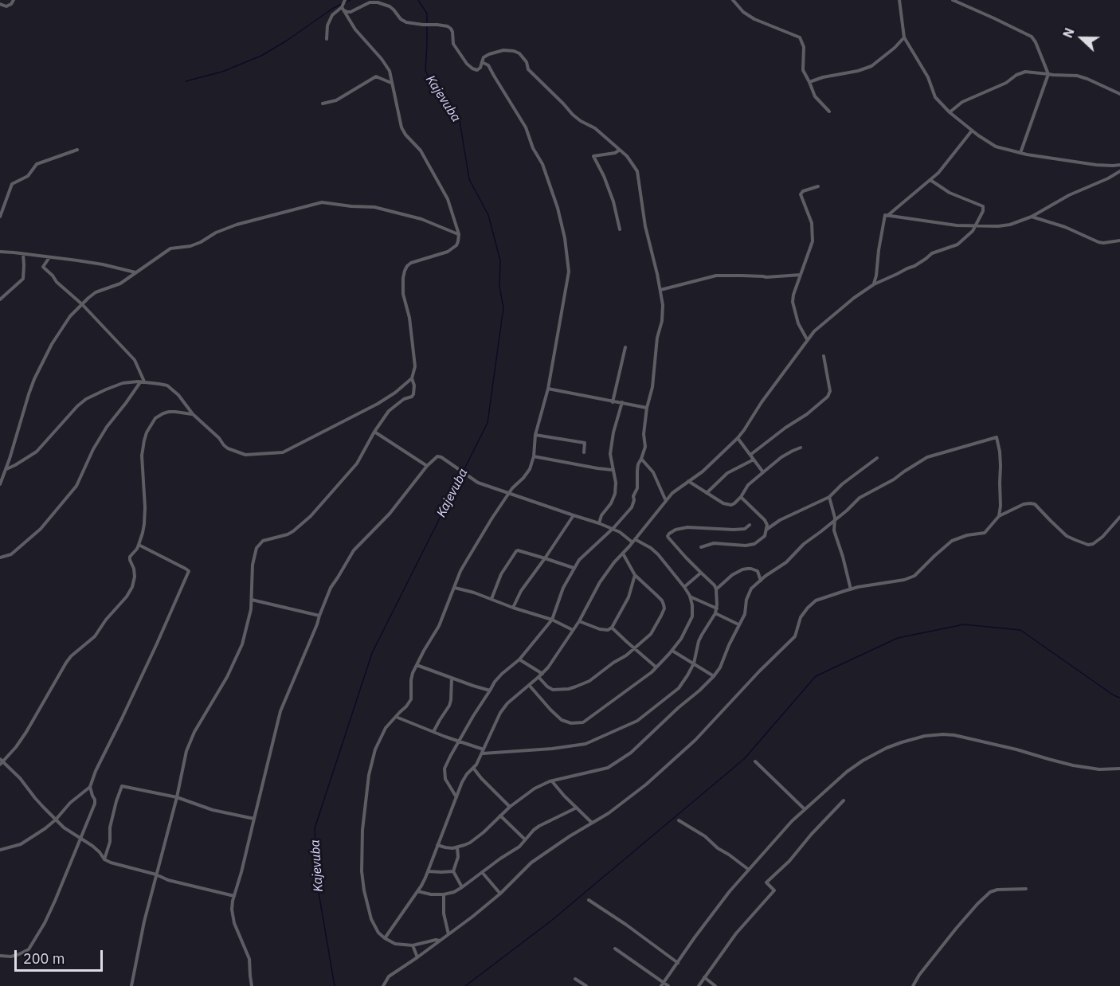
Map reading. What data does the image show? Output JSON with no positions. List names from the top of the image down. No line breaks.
{"water":["Kajevuba"],"scale_bar":"200 m","north":"left"}
